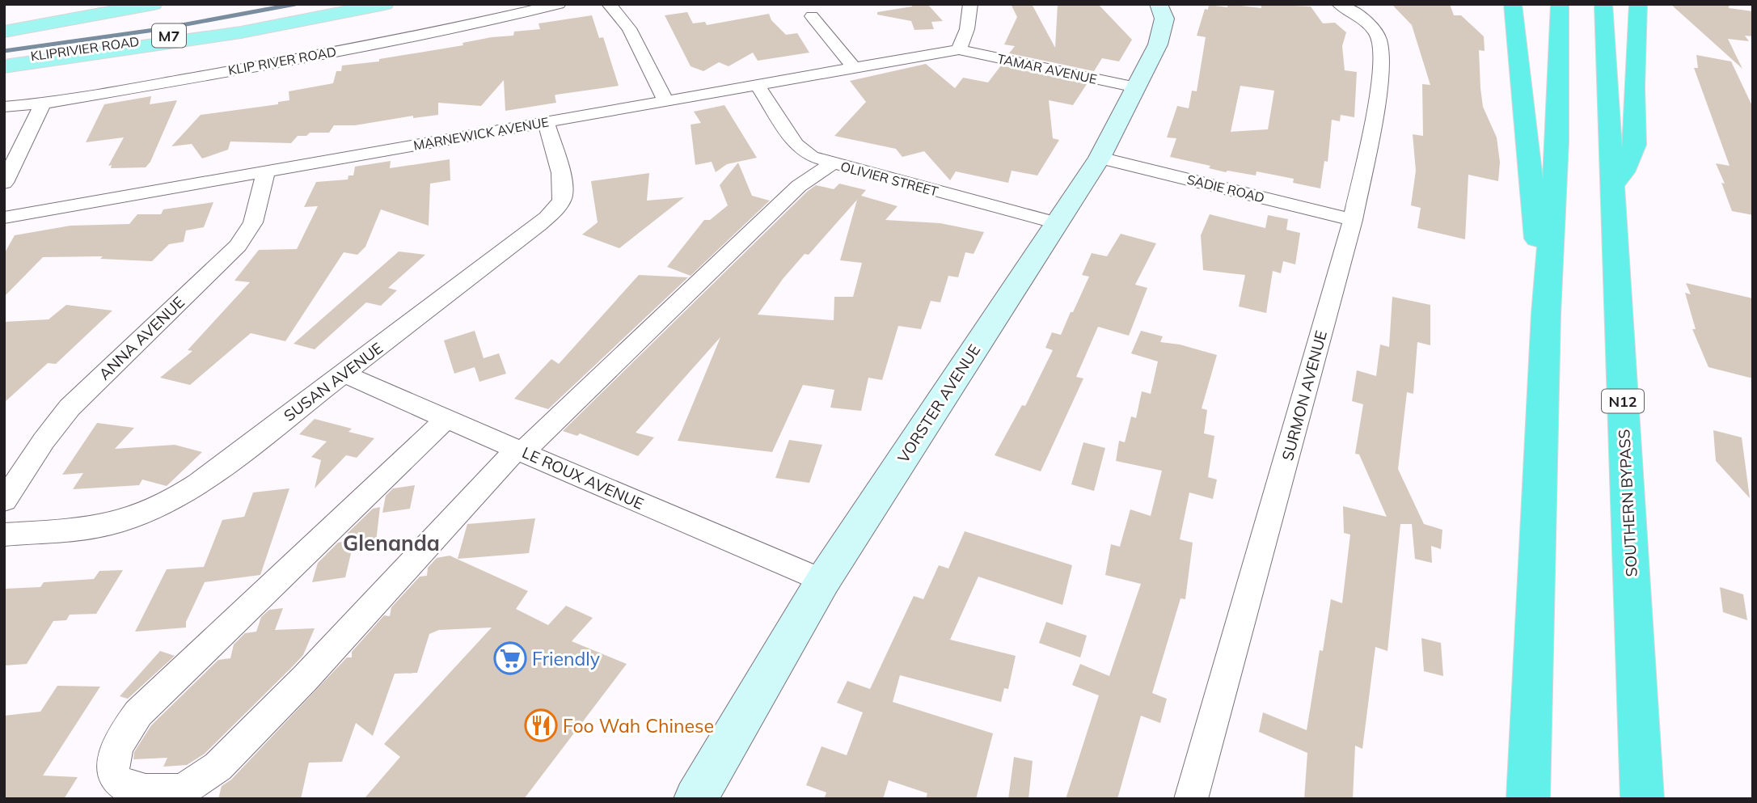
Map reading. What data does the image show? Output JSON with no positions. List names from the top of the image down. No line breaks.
{"streets":{"highway":["N12","SOUTHERN BYPASS"],"main road":["M7","KLIPRIVIER ROAD","VORSTER AVENUE"],"street":["KLIP RIVER ROAD","TAMAR AVENUE","MARNEWICK AVENUE","OLIVIER STREET","SADIE ROAD","ANNA AVENUE","SUSAN AVENUE","SURMON AVENUE","LE ROUX AVENUE"]},"crossings":[["TAMAR AVENUE","MARNEWICK AVENUE"],["TAMAR AVENUE","VORSTER AVENUE"],["MARNEWICK AVENUE","OLIVIER STREET"],["MARNEWICK AVENUE","ANNA AVENUE"],["MARNEWICK AVENUE","SUSAN AVENUE"],["OLIVIER STREET","VORSTER AVENUE"],["SADIE ROAD","SURMON AVENUE"],["SADIE ROAD","VORSTER AVENUE"],["SUSAN AVENUE","LE ROUX AVENUE"],["VORSTER AVENUE","LE ROUX AVENUE"]],"districts":["Glenanda"],"places":{"supermarket":["Friendly"],"restaurant":["Foo Wah Chinese"]}}
